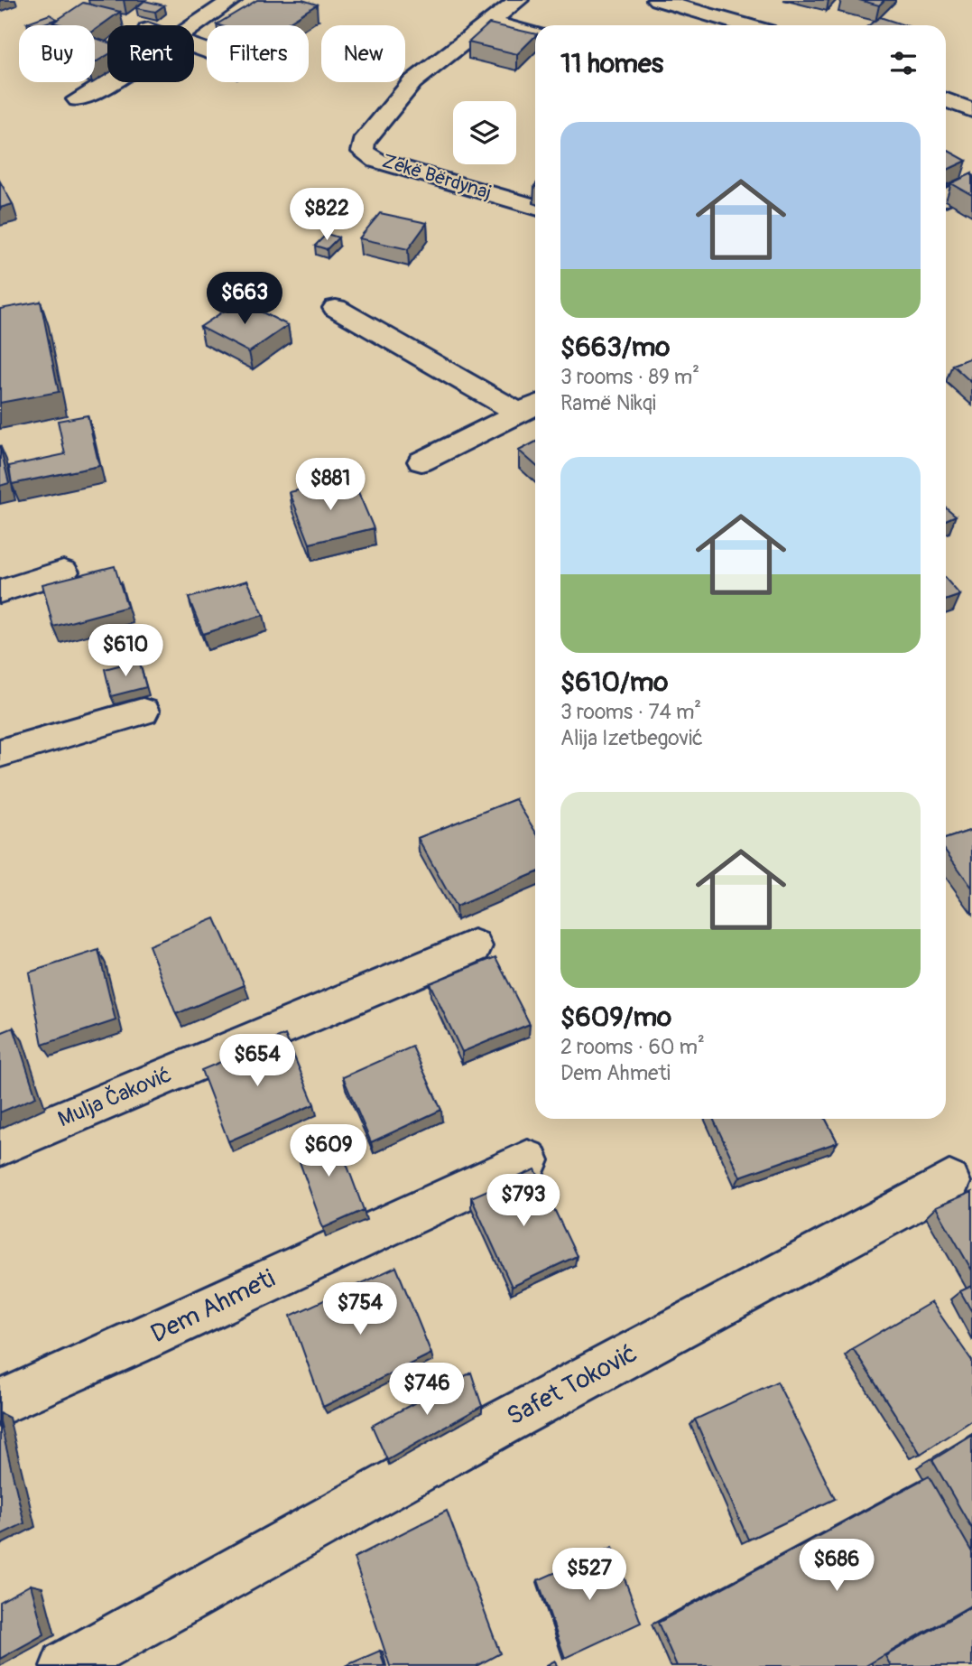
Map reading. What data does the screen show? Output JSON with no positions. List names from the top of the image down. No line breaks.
{"streets":{"street":["Zekë Bërdynaj","Mulja Čaković","Dem Ahmeti","Safet Toković"]},"page":{"chip":["Buy","Rent","Filters","New"],"heading":"11 homes","list":[{"name":"$663/mo","note":"3 rooms · 89 m² · Ramë Nikqi"},{"name":"$610/mo","note":"3 rooms · 74 m² · Alija Izetbegović"},{"name":"$609/mo","note":"2 rooms · 60 m² · Dem Ahmeti"}],"price":["$822","$663","$881","$610","$654","$609","$793","$754","$746","$686","$527"]}}
